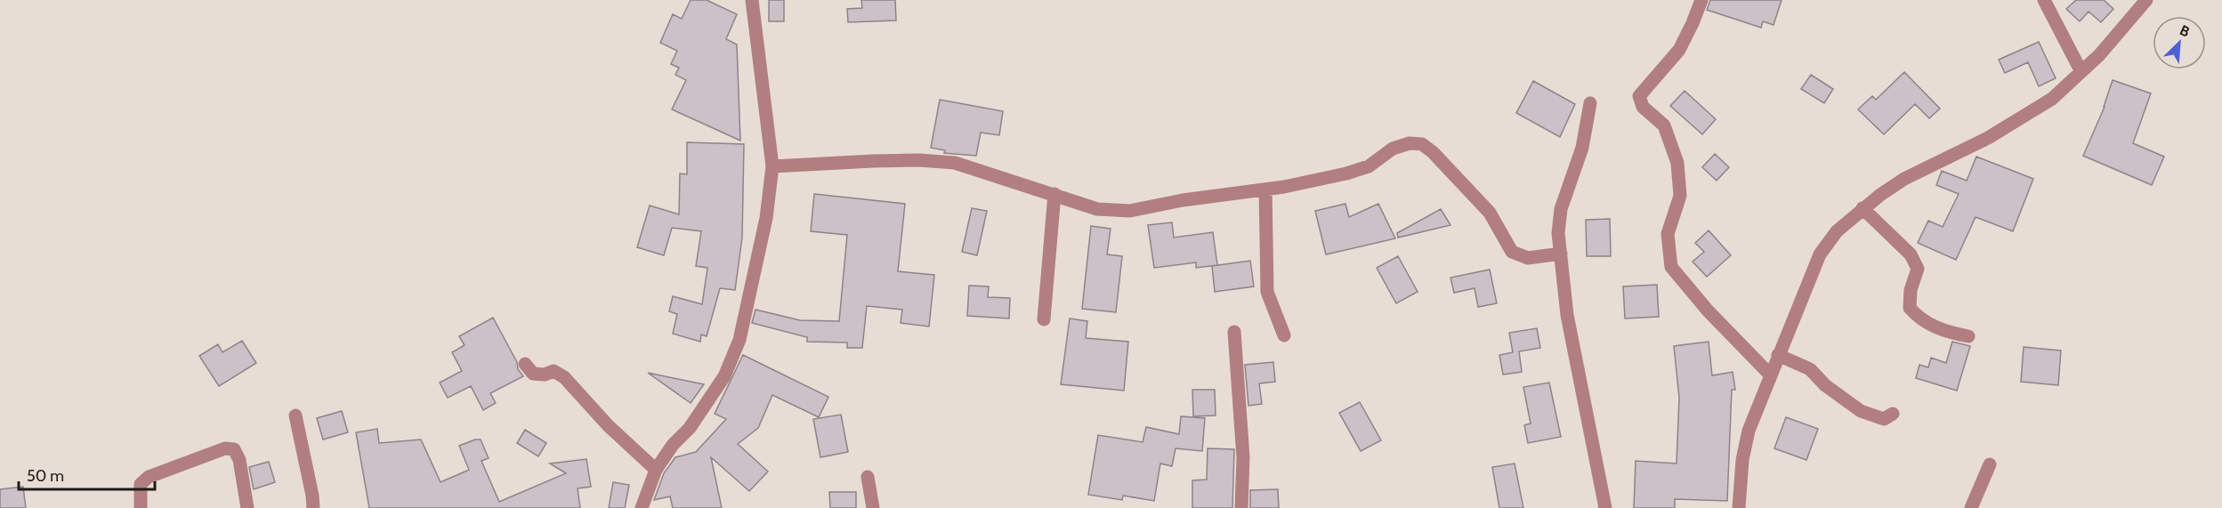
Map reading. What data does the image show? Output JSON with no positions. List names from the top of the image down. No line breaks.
{"scale_bar":"50 m","north":"top right"}
